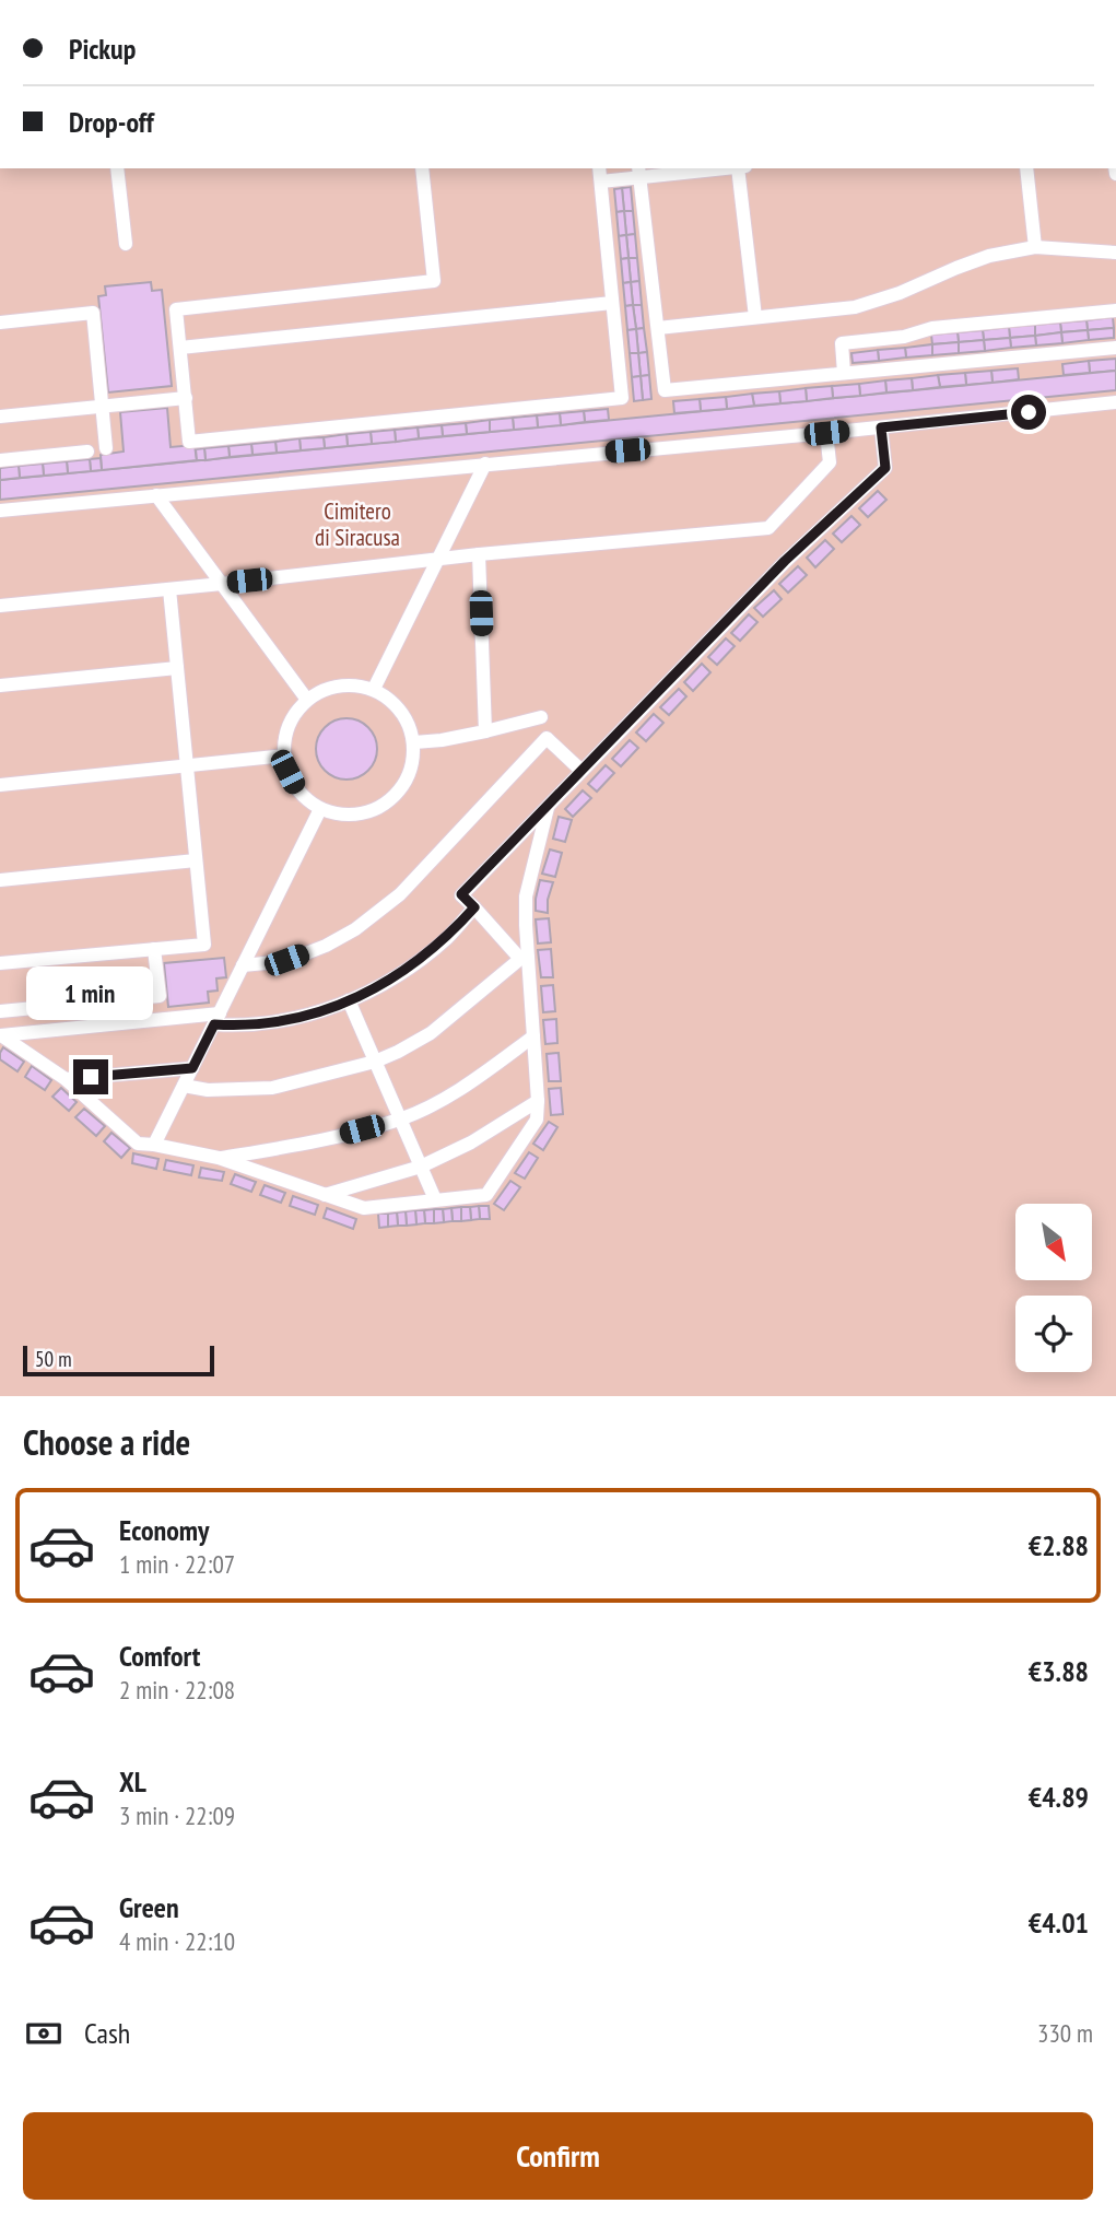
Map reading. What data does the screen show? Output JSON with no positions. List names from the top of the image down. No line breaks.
{"parks":["Cimitero di Siracusa"],"scale_bar":"50 m","north":"bottom right","page":{"banner":["Pickup","Drop-off"],"bubble":"1 min","scale":"50 m","heading":"Choose a ride","list":[{"name":"Economy","note":"1 min · 22:07","value":"€2.88"},{"name":"Comfort","note":"2 min · 22:08","value":"€3.88"},{"name":"XL","note":"3 min · 22:09","value":"€4.89"},{"name":"Green","note":"4 min · 22:10","value":"€4.01"}],"pay":["Cash","330 m"],"buttons":"Confirm"}}
